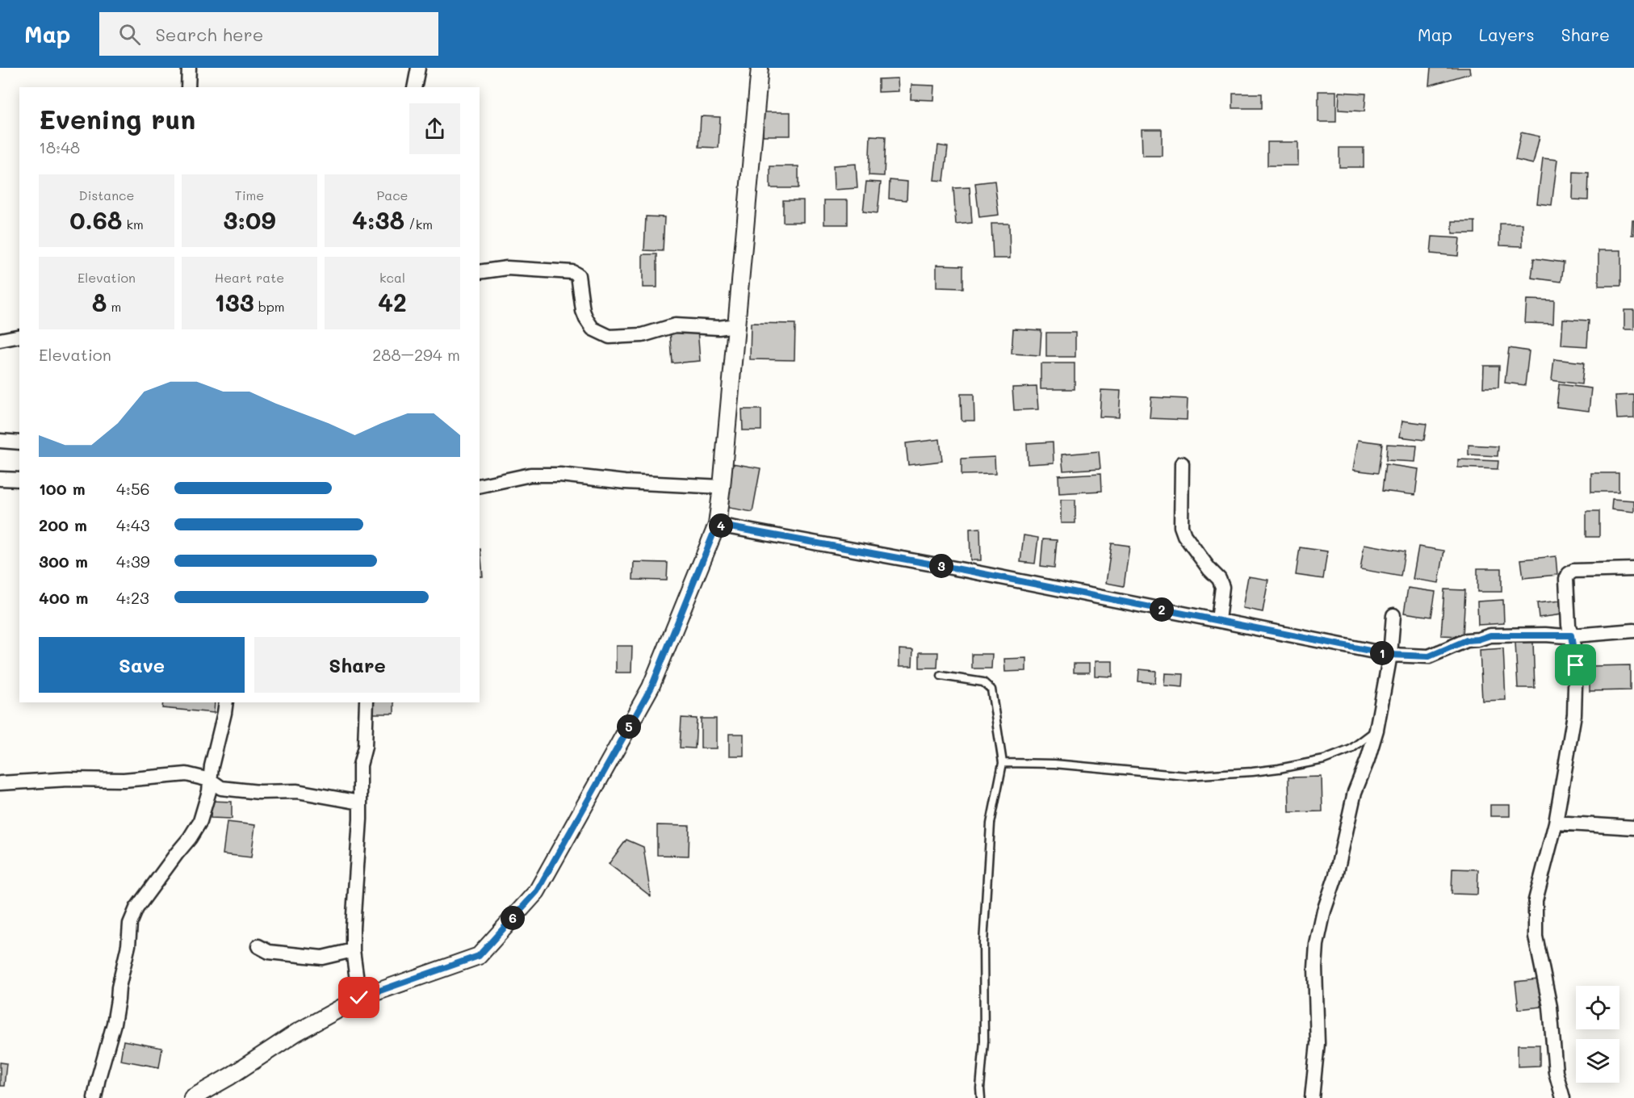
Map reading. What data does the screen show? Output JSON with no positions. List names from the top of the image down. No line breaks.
{"page":{"header":"Map","search":"Search here","nav":["Map","Layers","Share"],"heading":["Evening run","18:48"],"stats":[["Distance","0.68 km"],["Time","3:09"],["Pace","4:38 /km"],["Elevation","8 m"],["Heart rate","133 bpm"],["kcal","42"]],"chart":["Elevation","288–294 m"],"list":[{"name":"100 m","note":"4:56"},{"name":"200 m","note":"4:43"},{"name":"300 m","note":"4:39"},{"name":"400 m","note":"4:23"}],"pins":["4","3","2","1","5","6"],"buttons":["Save","Share"]}}
